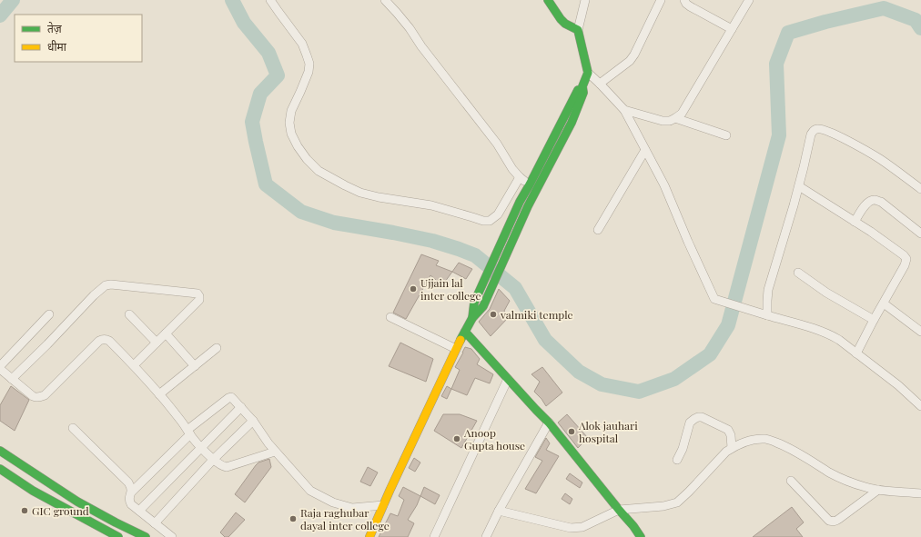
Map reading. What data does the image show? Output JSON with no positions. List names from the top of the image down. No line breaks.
{"places":["Ujjain lal inter college","valmiki temple","Alok jauhari hospital","Anoop Gupta house","GIC ground","Raja raghubar dayal inter college"],"legend":["तेज़","धीमा"]}
